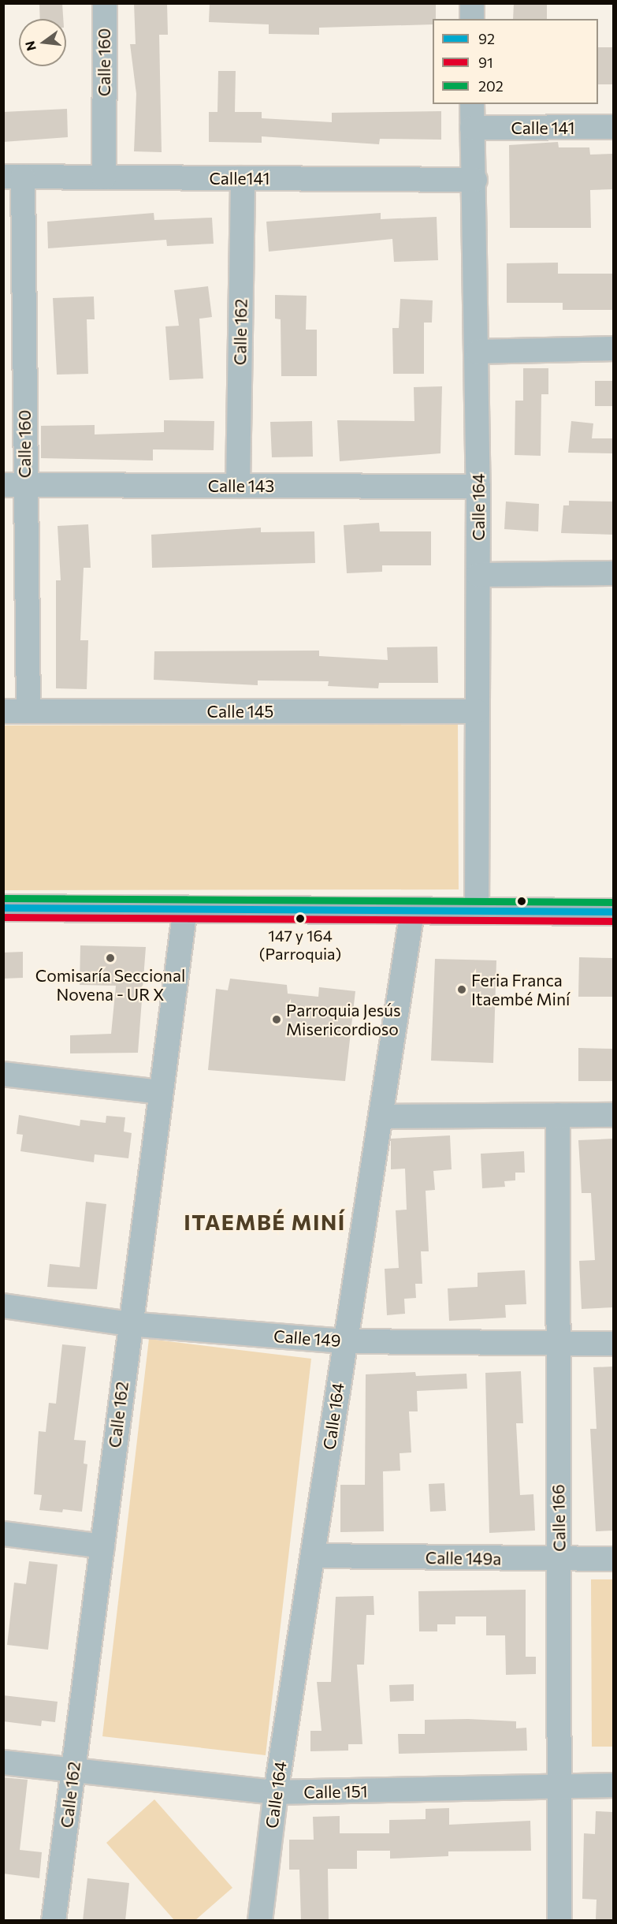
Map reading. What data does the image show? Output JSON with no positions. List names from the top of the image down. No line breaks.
{"streets":{"street":["Calle 160","Calle 141","Calle141","Calle 162","Calle 143","Calle 164","Calle 145","Calle 149","Calle 166","Calle 149a","Calle 151"]},"crossings":[["Calle 160","Calle141"],["Calle 160","Calle 143"],["Calle 160","Calle 145"],["Calle 141","Calle 164"],["Calle141","Calle 162"],["Calle141","Calle 164"],["Calle 162","Calle 143"],["Calle 162","Calle 149"],["Calle 162","Calle 151"],["Calle 143","Calle 164"],["Calle 164","Calle 145"],["Calle 164","Calle 149"],["Calle 164","Calle 149a"],["Calle 164","Calle 151"],["Calle 149","Calle 166"],["Calle 166","Calle 149a"],["Calle 166","Calle 151"]],"districts":["ITAEMBÉ MINÍ"],"places":["147 y 164 (Parroquia)","Comisaría Seccional Novena - UR X","Feria Franca Itaembé Miní","Parroquia Jesús Misericordioso"],"lines":["transit line 202","transit line 92","transit line 91"],"legend":["92","91","202"],"north":"left"}
